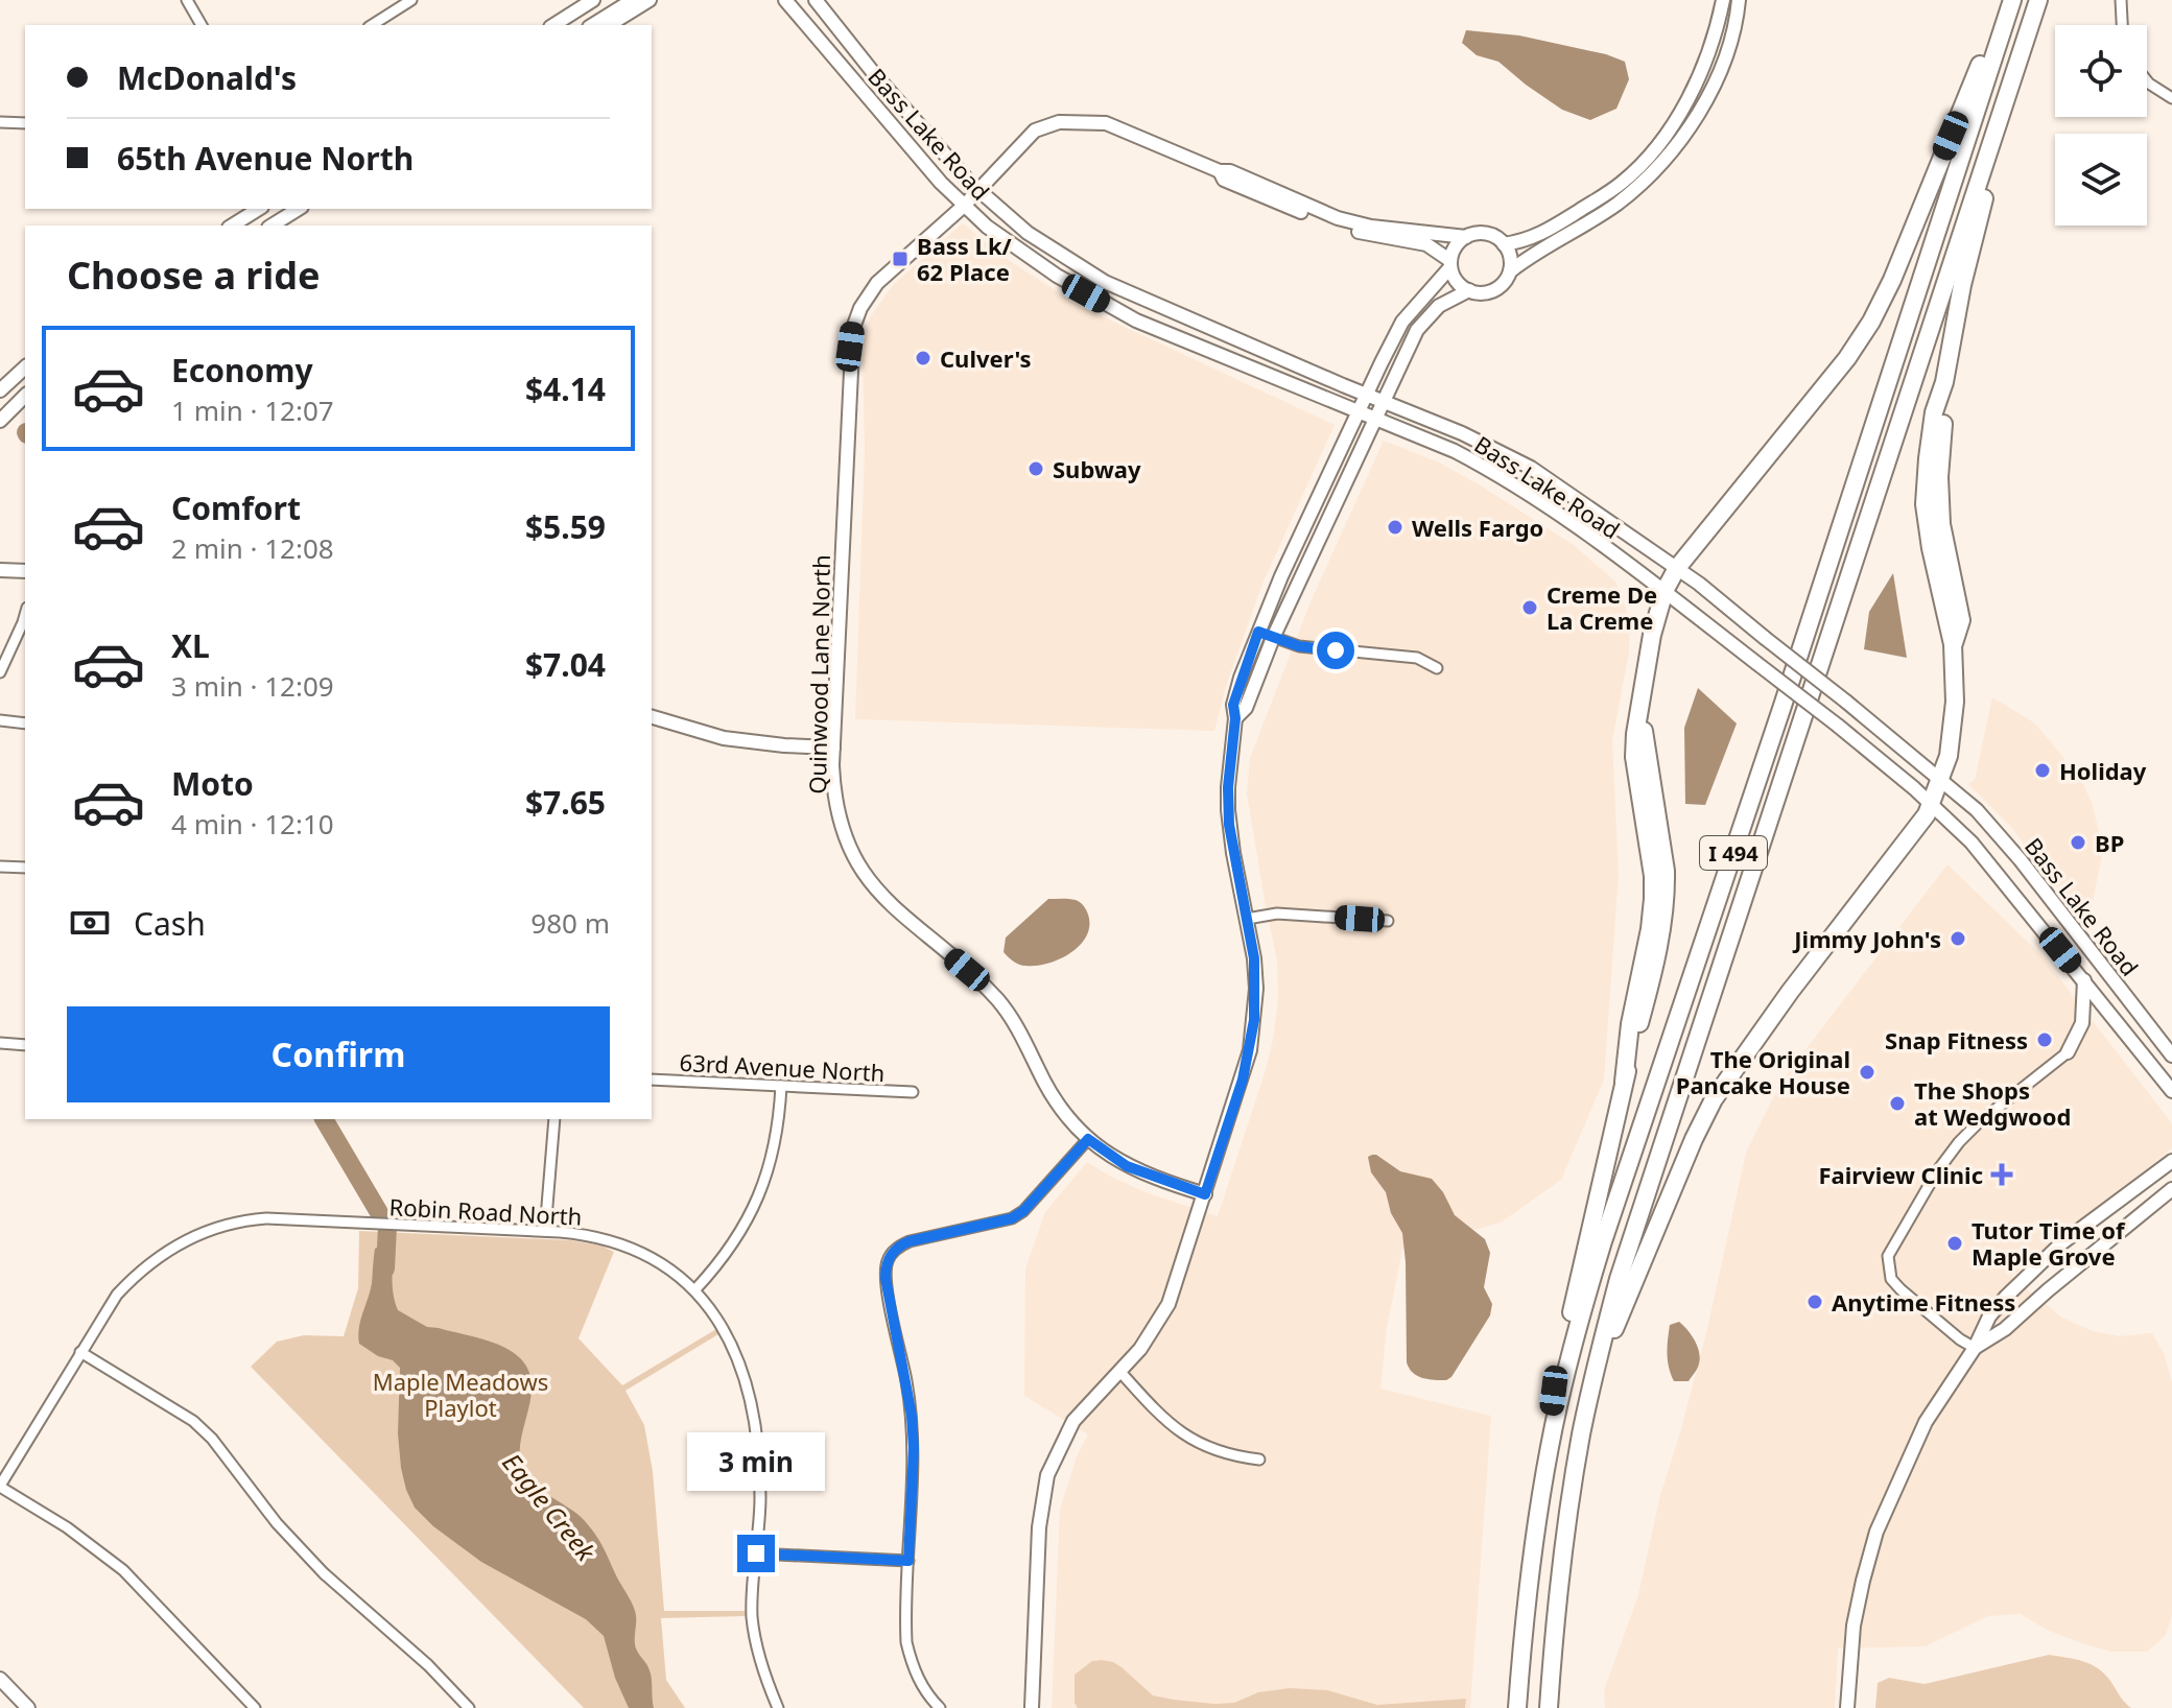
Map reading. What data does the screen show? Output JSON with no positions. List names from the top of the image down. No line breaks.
{"streets":{"highway":["I 494"],"street":["Bass Lake Road","Quinwood Lane North","63rd Avenue North","Robin Road North"]},"crossings":[["Bass Lake Road","Quinwood Lane North"]],"water":["Eagle Creek"],"parks":["Maple Meadows Playlot"],"places":{"transit":["Bass Lk/ 62 Place"],"other":["Culver's","Subway","Wells Fargo","Creme De La Creme","Holiday","BP","Jimmy John's","Snap Fitness","The Original Pancake House","The Shops at Wedgwood","Tutor Time of Maple Grove","Anytime Fitness"],"health":["Fairview Clinic"]},"page":{"banner":["McDonald's","65th Avenue North"],"heading":"Choose a ride","list":[{"name":"Economy","note":"1 min · 12:07","value":"$4.14"},{"name":"Comfort","note":"2 min · 12:08","value":"$5.59"},{"name":"XL","note":"3 min · 12:09","value":"$7.04"},{"name":"Moto","note":"4 min · 12:10","value":"$7.65"}],"pay":["Cash","980 m"],"buttons":"Confirm","bubble":"3 min"}}
